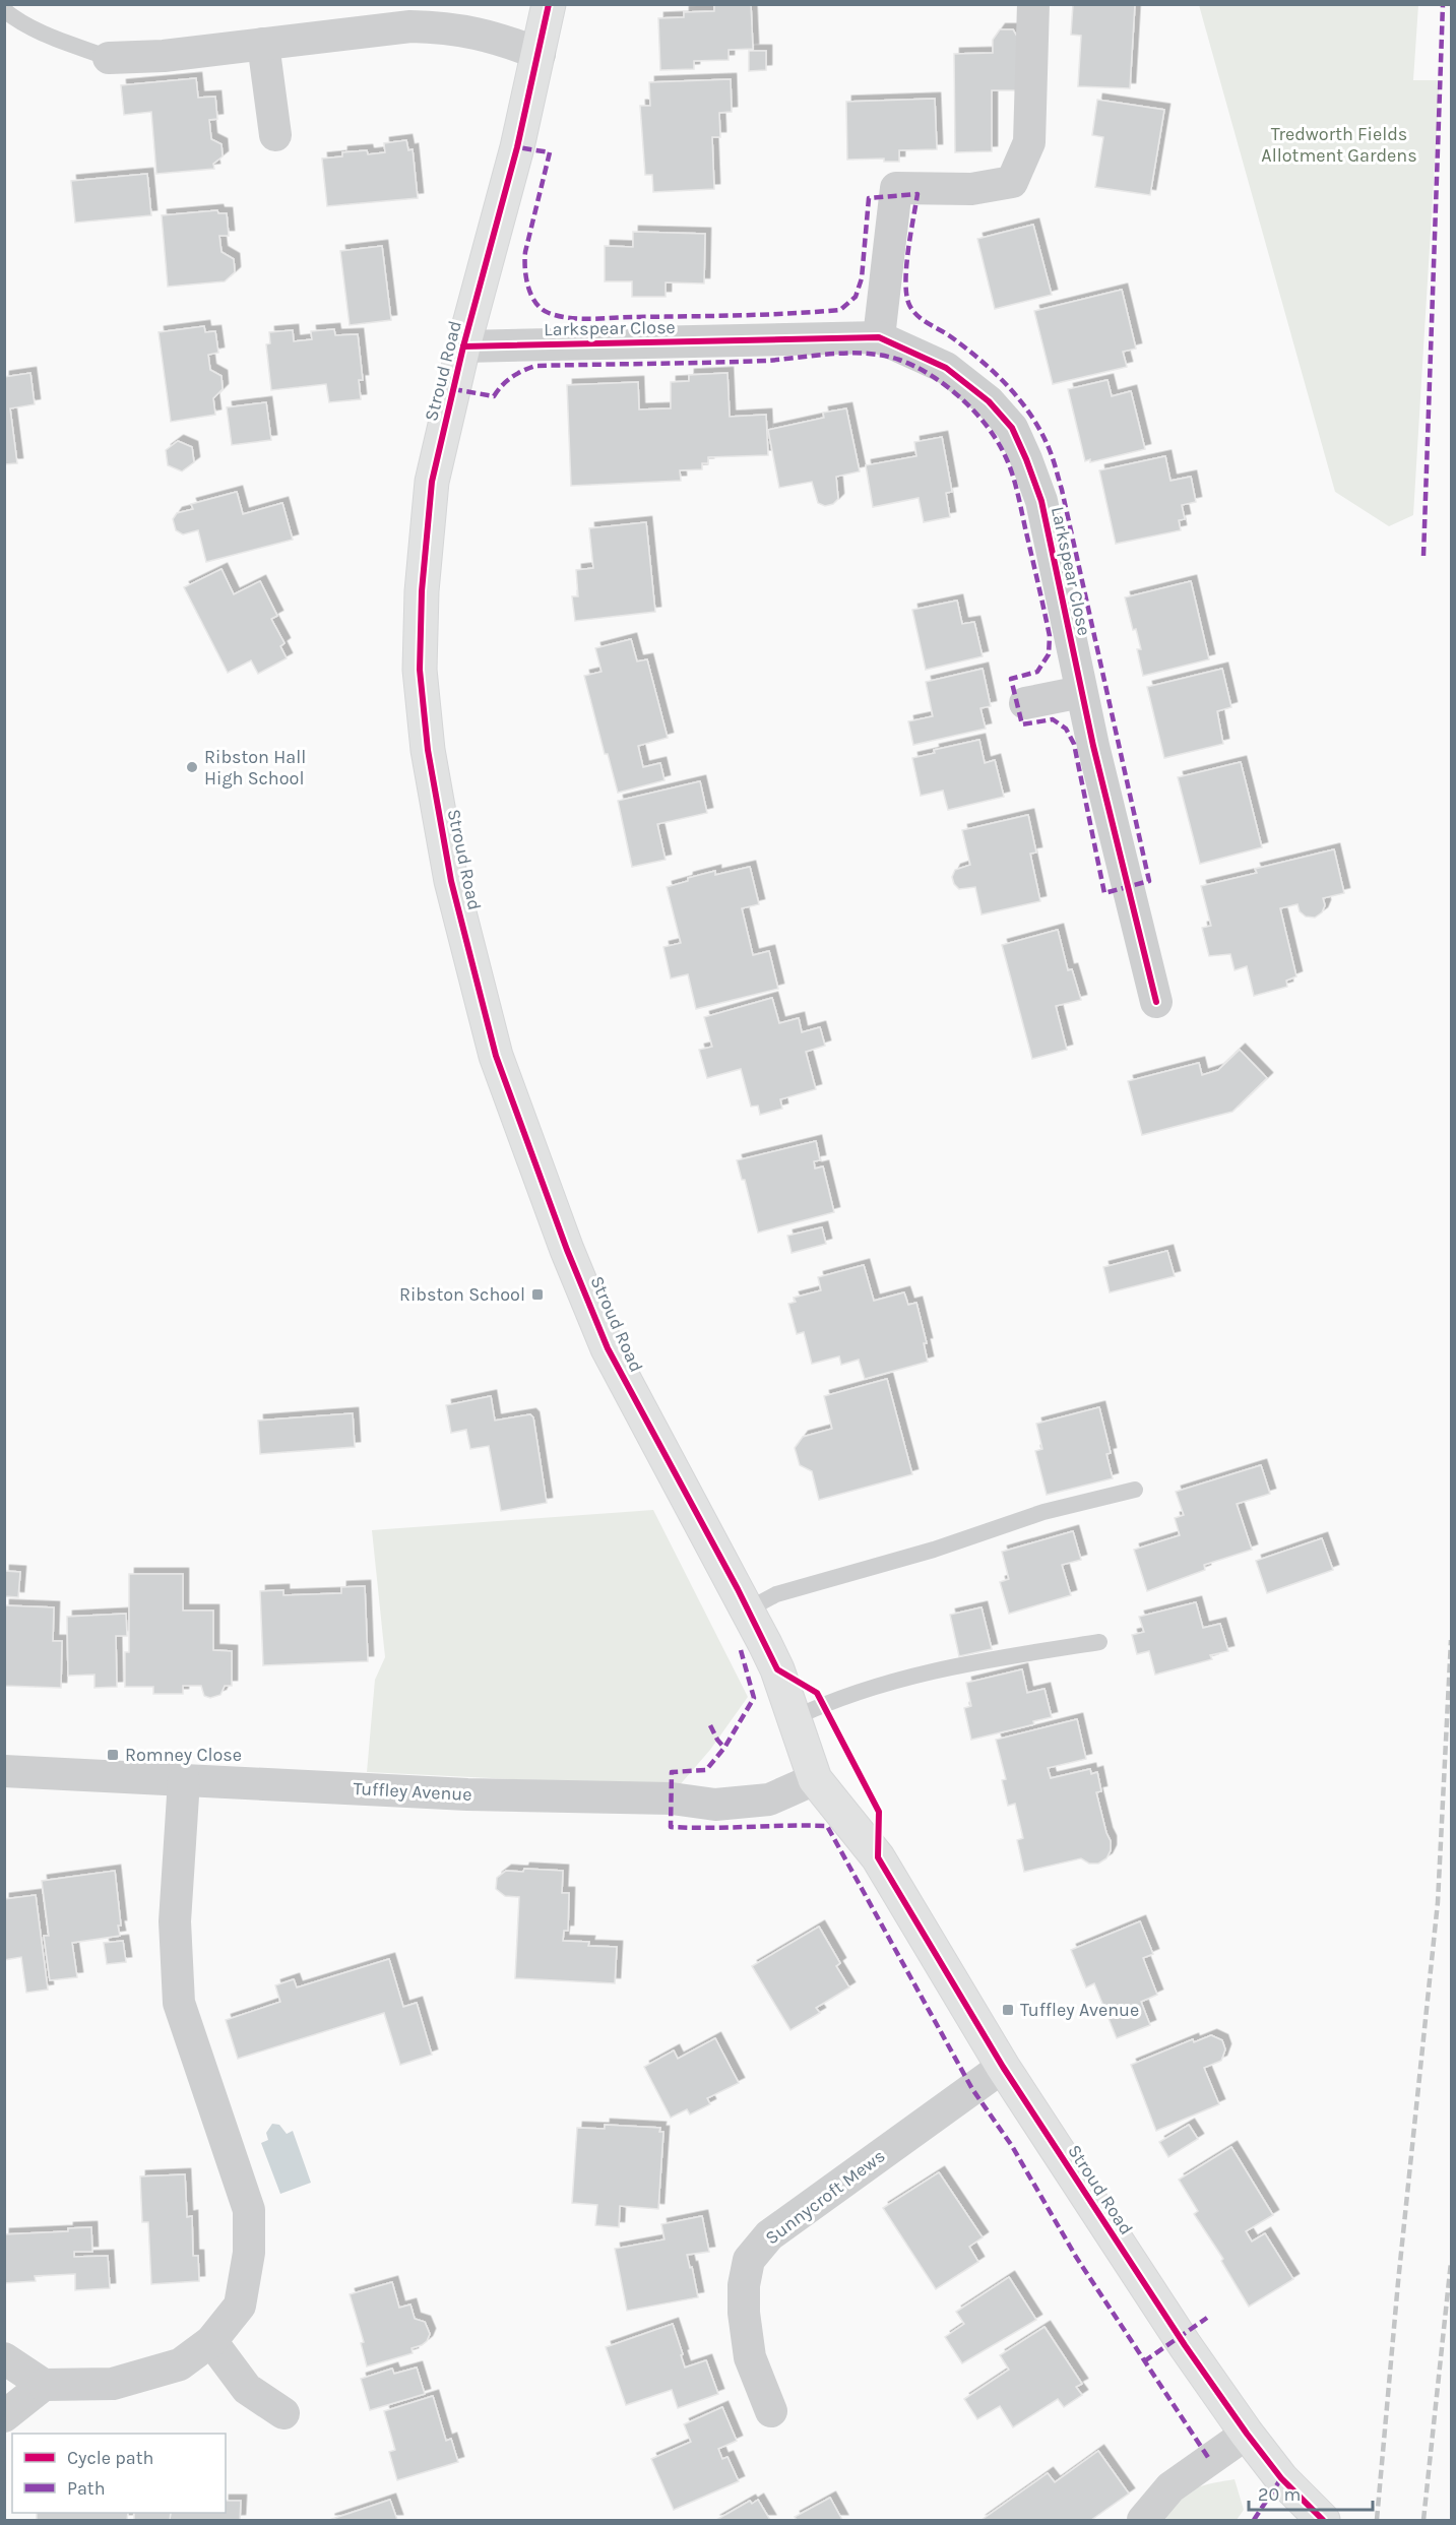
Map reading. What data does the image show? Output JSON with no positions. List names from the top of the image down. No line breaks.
{"streets":{"main road":["Stroud Road"],"street":["Larkspear Close","Tuffley Avenue","Sunnycroft Mews"]},"crossings":[["Larkspear Close","Stroud Road"],["Stroud Road","Tuffley Avenue"],["Stroud Road","Sunnycroft Mews"]],"parks":["Tredworth Fields Allotment Gardens"],"places":{"other":["Ribston Hall High School"],"transit":["Ribston School","Romney Close","Tuffley Avenue"]},"legend":["Cycle path","Path"],"scale_bar":"20 m"}
